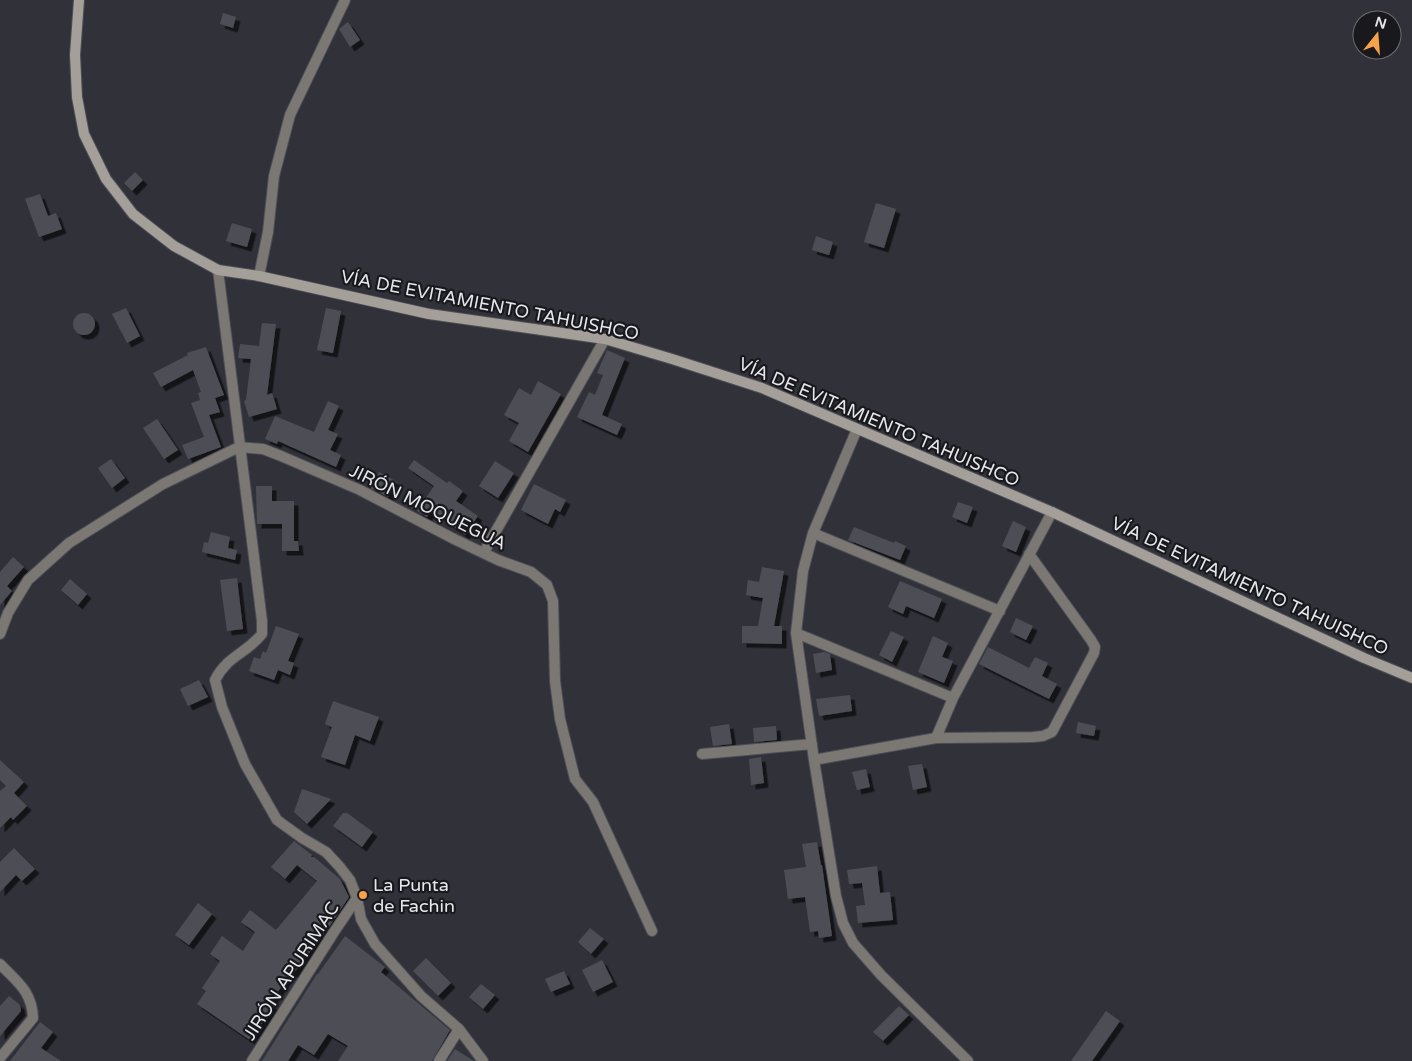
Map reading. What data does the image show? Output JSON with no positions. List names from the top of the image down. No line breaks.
{"streets":{"main road":["VÍA DE EVITAMIENTO TAHUISHCO"],"street":["JIRÓN MOQUEGUA","JIRÓN APURIMAC"]},"places":["La Punta de Fachin"],"north":"top"}
